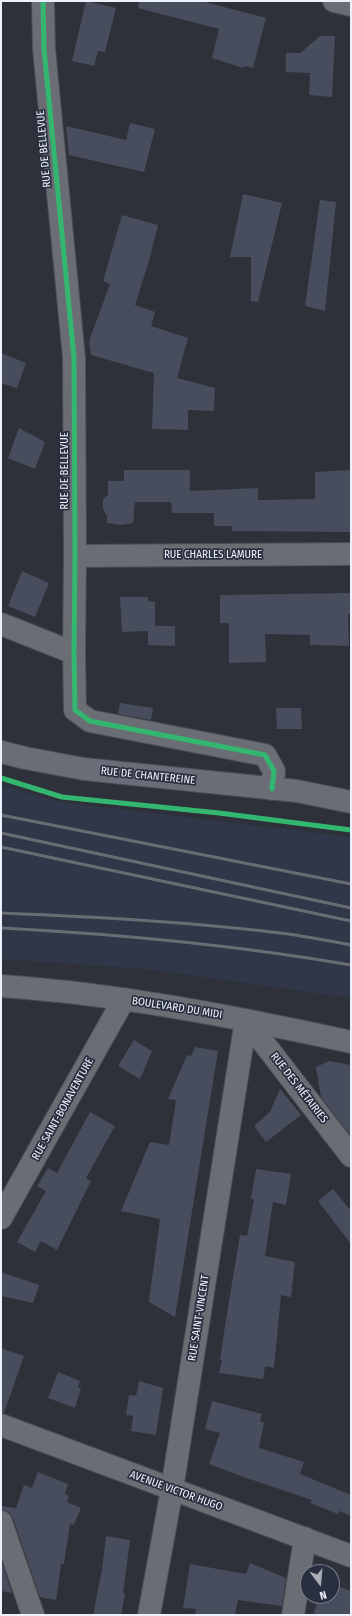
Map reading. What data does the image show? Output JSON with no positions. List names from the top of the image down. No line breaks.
{"streets":{"main road":["RUE DE CHANTEREINE"],"street":["RUE DE BELLEVUE","RUE CHARLES LAMURE","BOULEVARD DU MIDI","RUE DES MÉTAIRIES","RUE SAINT-BONAVENTURE","RUE SAINT-VINCENT","AVENUE VICTOR HUGO"]},"crossings":[["RUE DE BELLEVUE","RUE CHARLES LAMURE"],["RUE DE BELLEVUE","RUE DE CHANTEREINE"],["BOULEVARD DU MIDI","RUE DES MÉTAIRIES"],["BOULEVARD DU MIDI","RUE SAINT-BONAVENTURE"],["BOULEVARD DU MIDI","RUE SAINT-VINCENT"],["RUE DES MÉTAIRIES","RUE SAINT-VINCENT"],["RUE SAINT-VINCENT","AVENUE VICTOR HUGO"]],"north":"bottom"}
